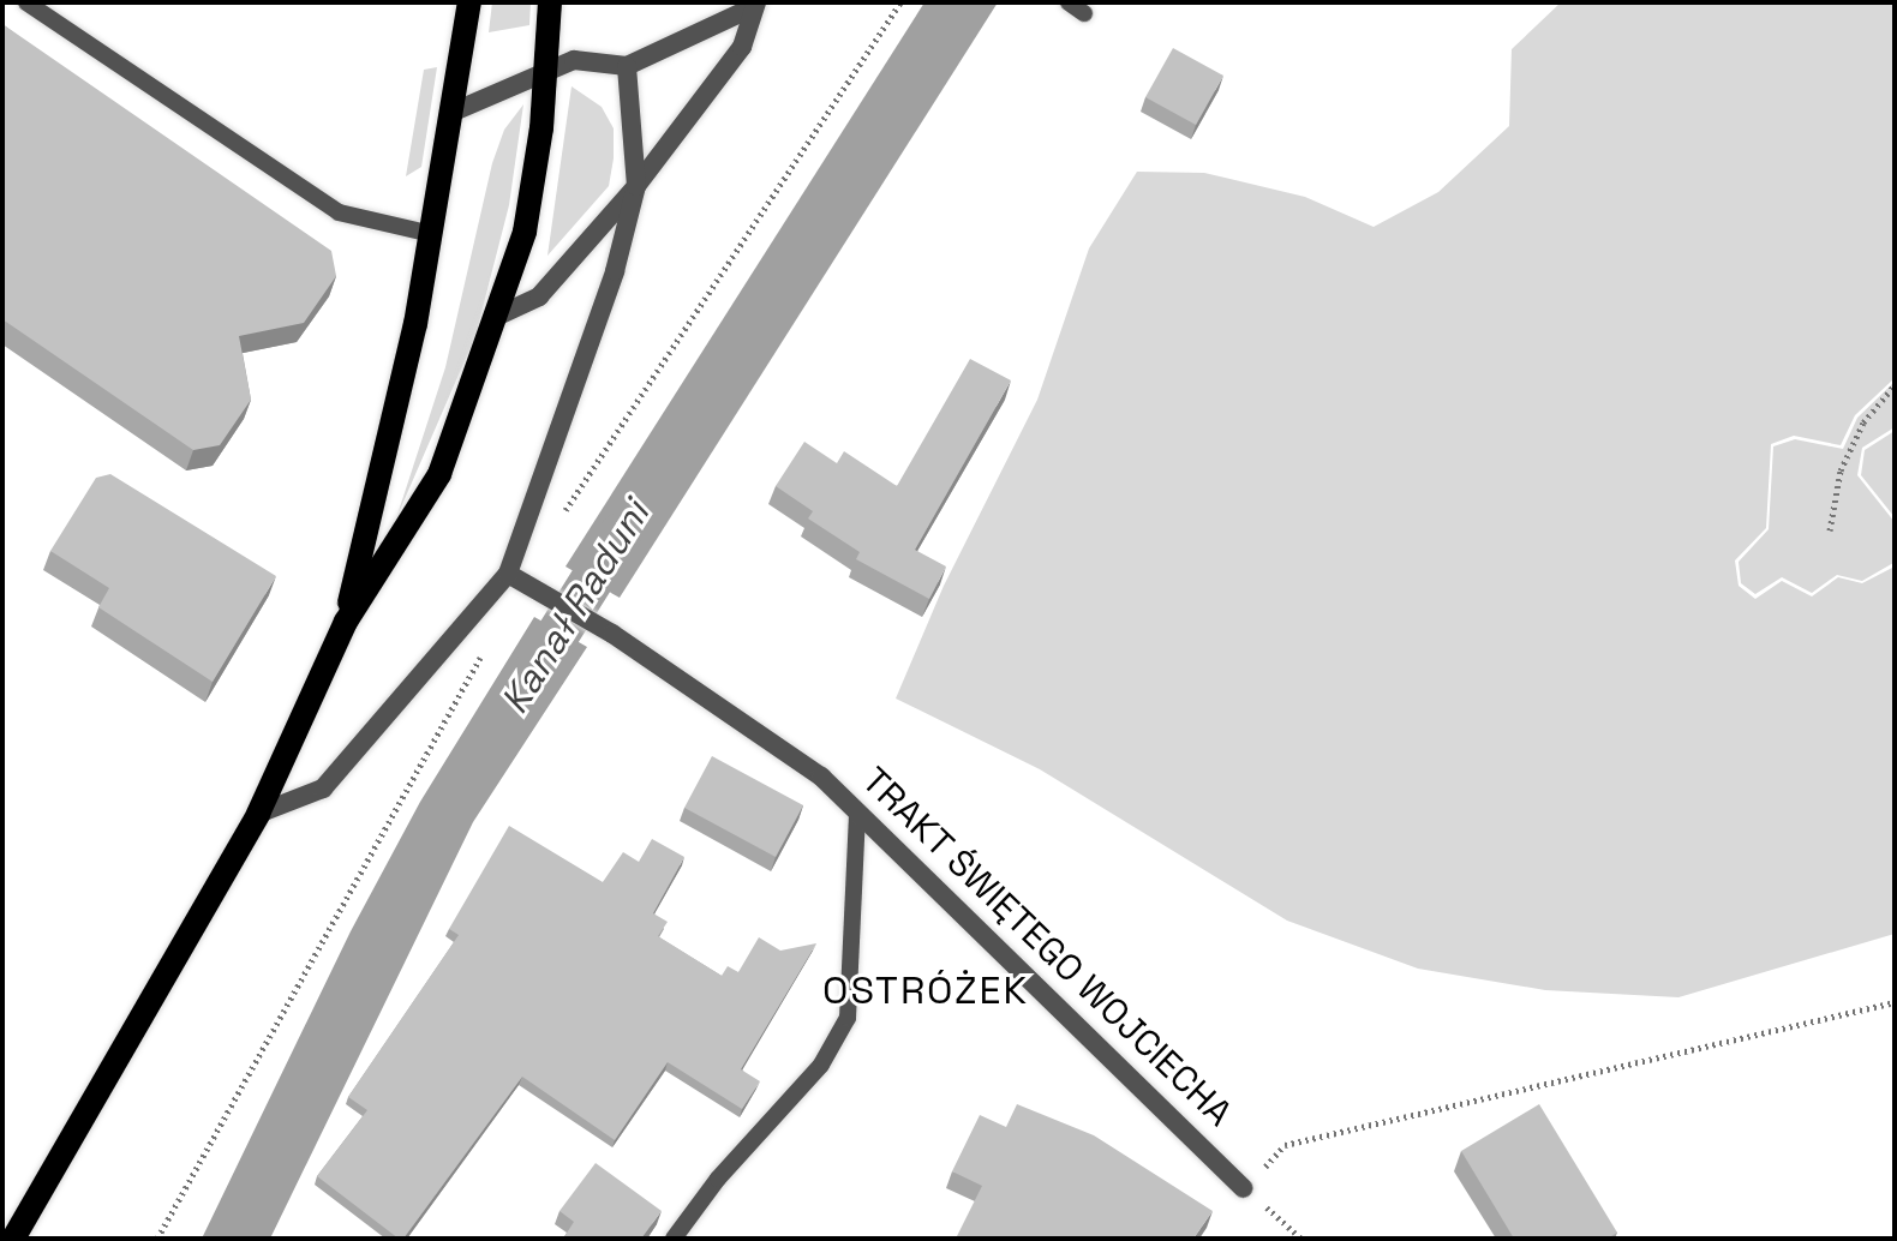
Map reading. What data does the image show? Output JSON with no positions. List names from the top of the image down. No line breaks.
{"streets":{"street":["TRAKT ŚWIĘTEGO WOJCIECHA"]},"districts":["OSTRÓŻEK"],"water":["Kanał Raduni"]}
